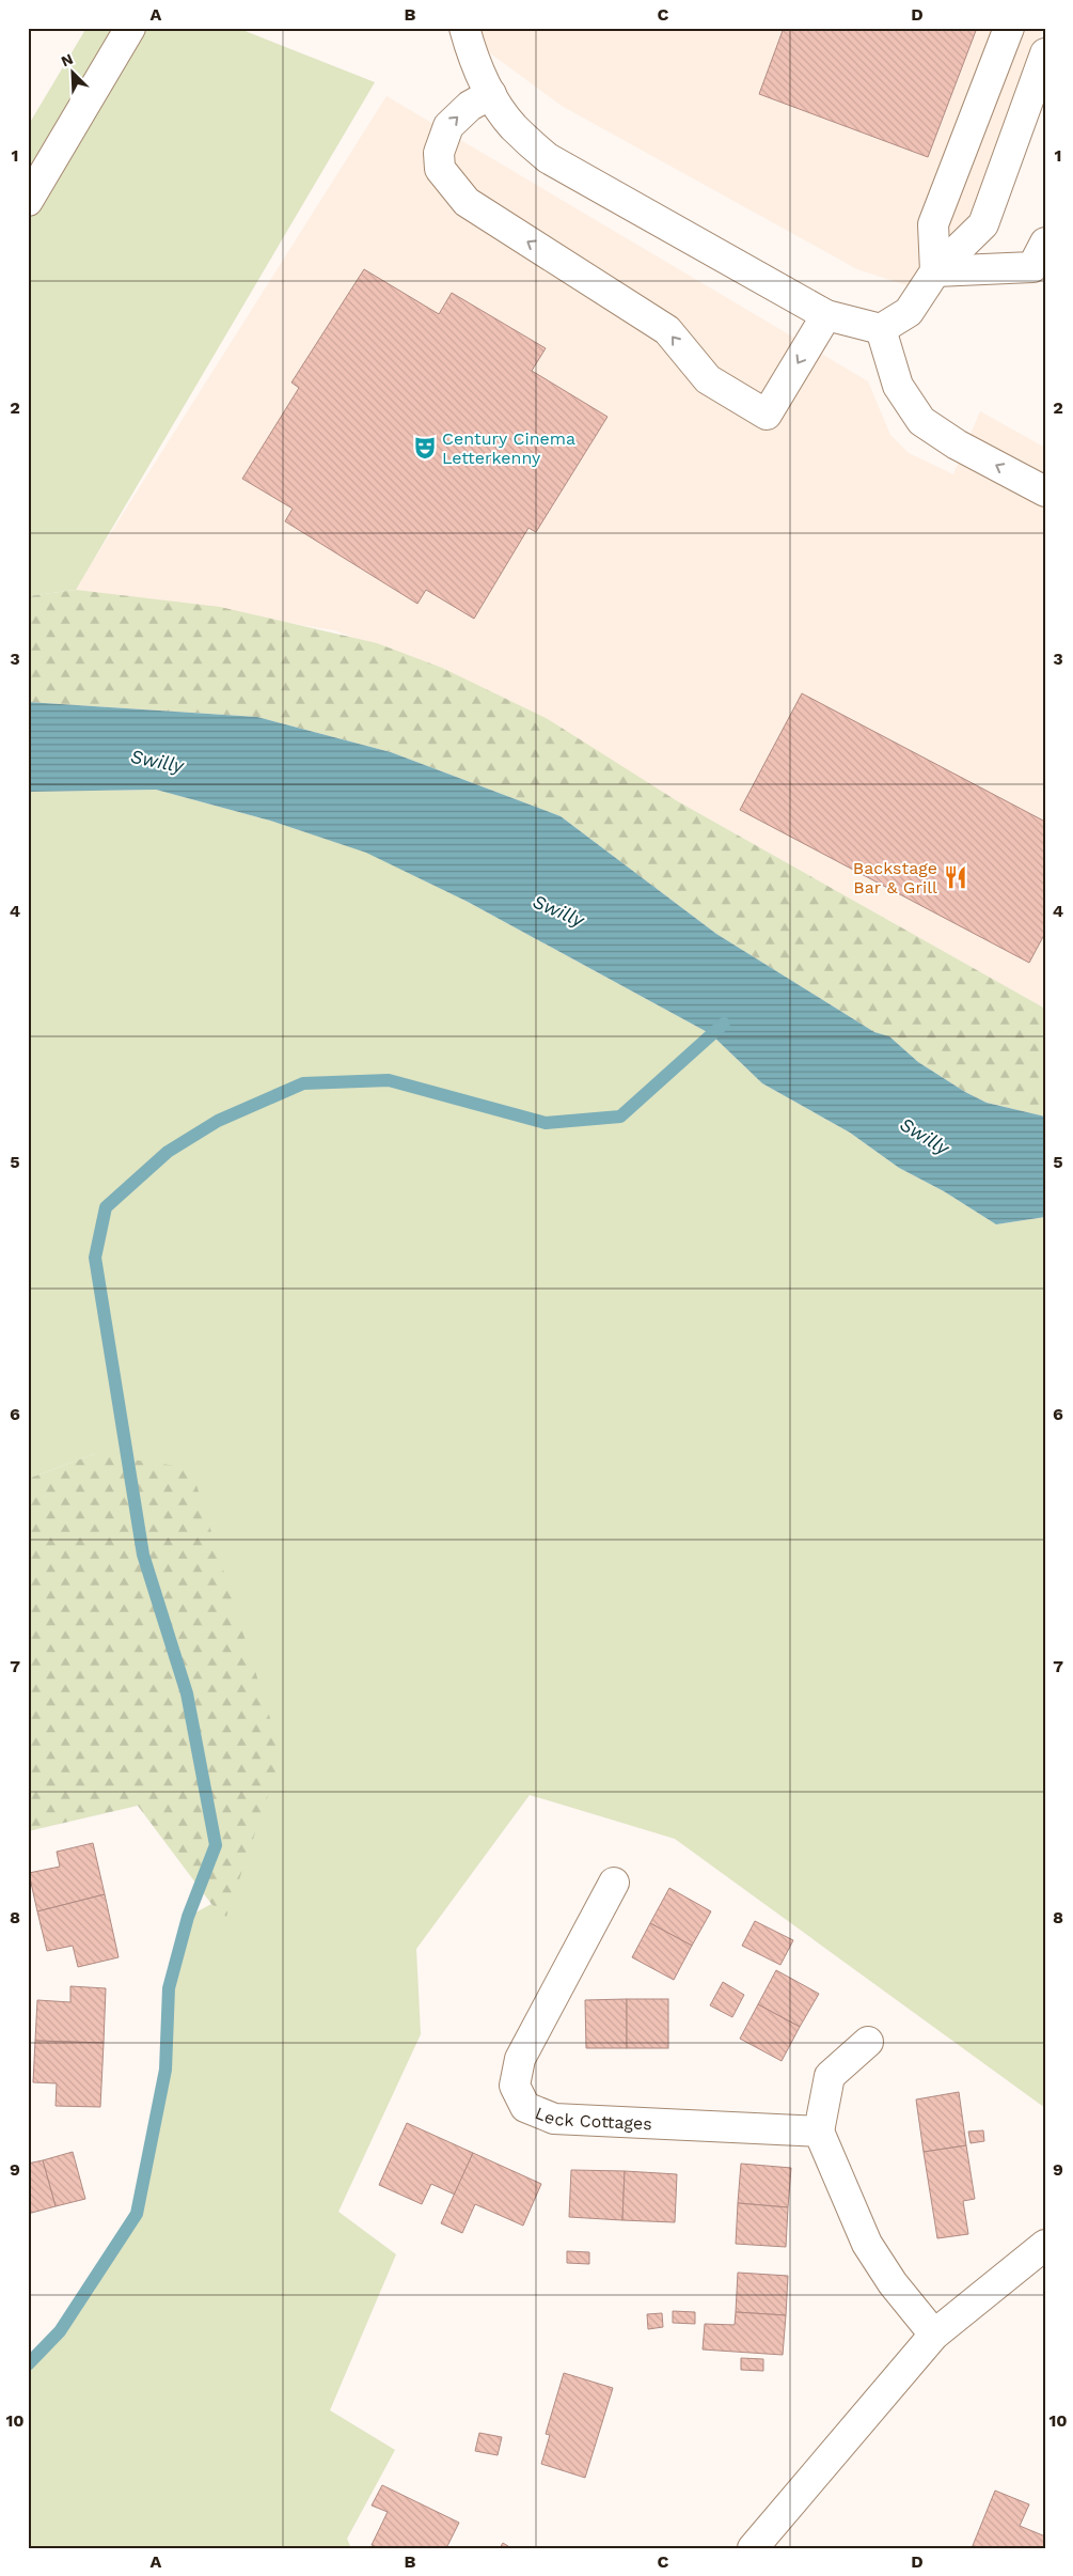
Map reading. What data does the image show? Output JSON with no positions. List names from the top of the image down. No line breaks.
{"streets":{"street":["Leck Cottages"]},"water":["Swilly"],"places":{"theatre":["Century Cinema Letterkenny"],"restaurant":["Backstage Bar & Grill"]},"north":"top left","grid":{"columns":["A","B","C","D"],"rows":["1","2","3","4","5","6","7","8","9","10"]}}
